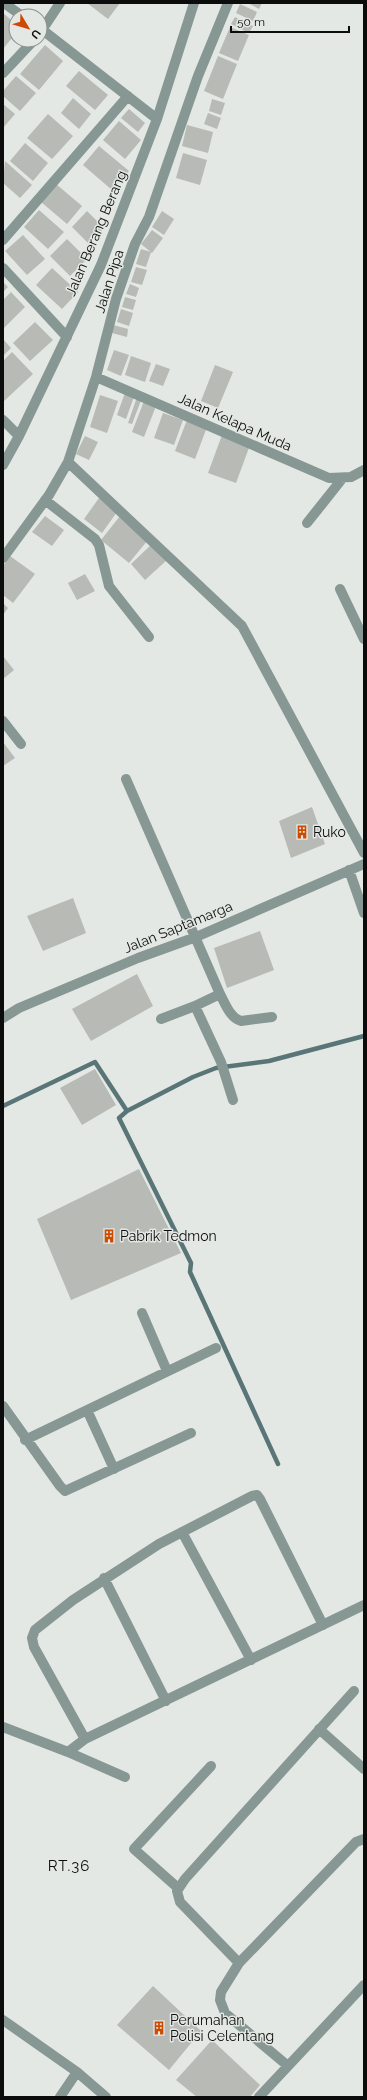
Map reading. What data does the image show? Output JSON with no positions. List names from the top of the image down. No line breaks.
{"streets":{"street":["Jalan Berang Berang","Jalan Pipa","Jalan Kelapa Muda","Jalan Saptamarga"]},"crossings":[["Jalan Pipa","Jalan Kelapa Muda"]],"districts":["RT.36"],"places":{"building":["Ruko","Pabrik Tedmon","Perumahan Polisi Celentang"]},"scale_bar":"50 m","north":"bottom right"}
